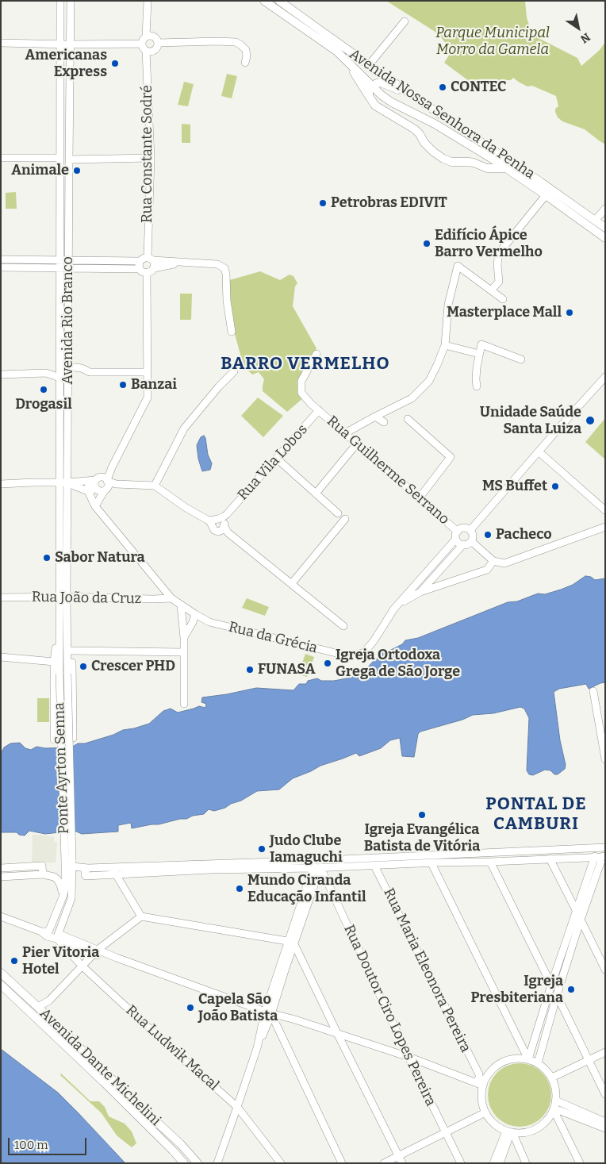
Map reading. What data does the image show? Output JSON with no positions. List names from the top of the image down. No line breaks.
{"streets":{"main road":["Avenida Nossa Senhora da Penha","Avenida Dante Michelini"],"street":["Rua Constante Sodré","Avenida Rio Branco","Rua Vila Lobos","Rua Guilherme Serrano","Rua João da Cruz","Rua da Grécia","Ponte Ayrton Senna","Rua Maria Eleonora Pereira","Rua Doutor Ciro Lopes Pereira","Rua Ludwik Macal"]},"crossings":[["Avenida Rio Branco","Rua João da Cruz"],["Avenida Rio Branco","Ponte Ayrton Senna"],["Rua Vila Lobos","Rua Guilherme Serrano"],["Rua João da Cruz","Rua da Grécia"]],"districts":["BARRO VERMELHO","PONTAL DE CAMBURI"],"parks":["Parque Municipal Morro da Gamela"],"places":["Americanas Express","CONTEC","Animale","Petrobras EDIVIT","Edifício Ápice Barro Vermelho","Masterplace Mall","Banzai","Drogasil","Unidade Saúde Santa Luiza","MS Buffet","Pacheco","Sabor Natura","Igreja Ortodoxa Grega de São Jorge","Crescer PHD","FUNASA","Igreja Evangélica Batista de Vitória","Judo Clube Iamaguchi","Mundo Ciranda Educação Infantil","Pier Vitoria Hotel","Igreja Presbiteriana","Capela São João Batista"],"scale_bar":"100 m","north":"bottom right"}
